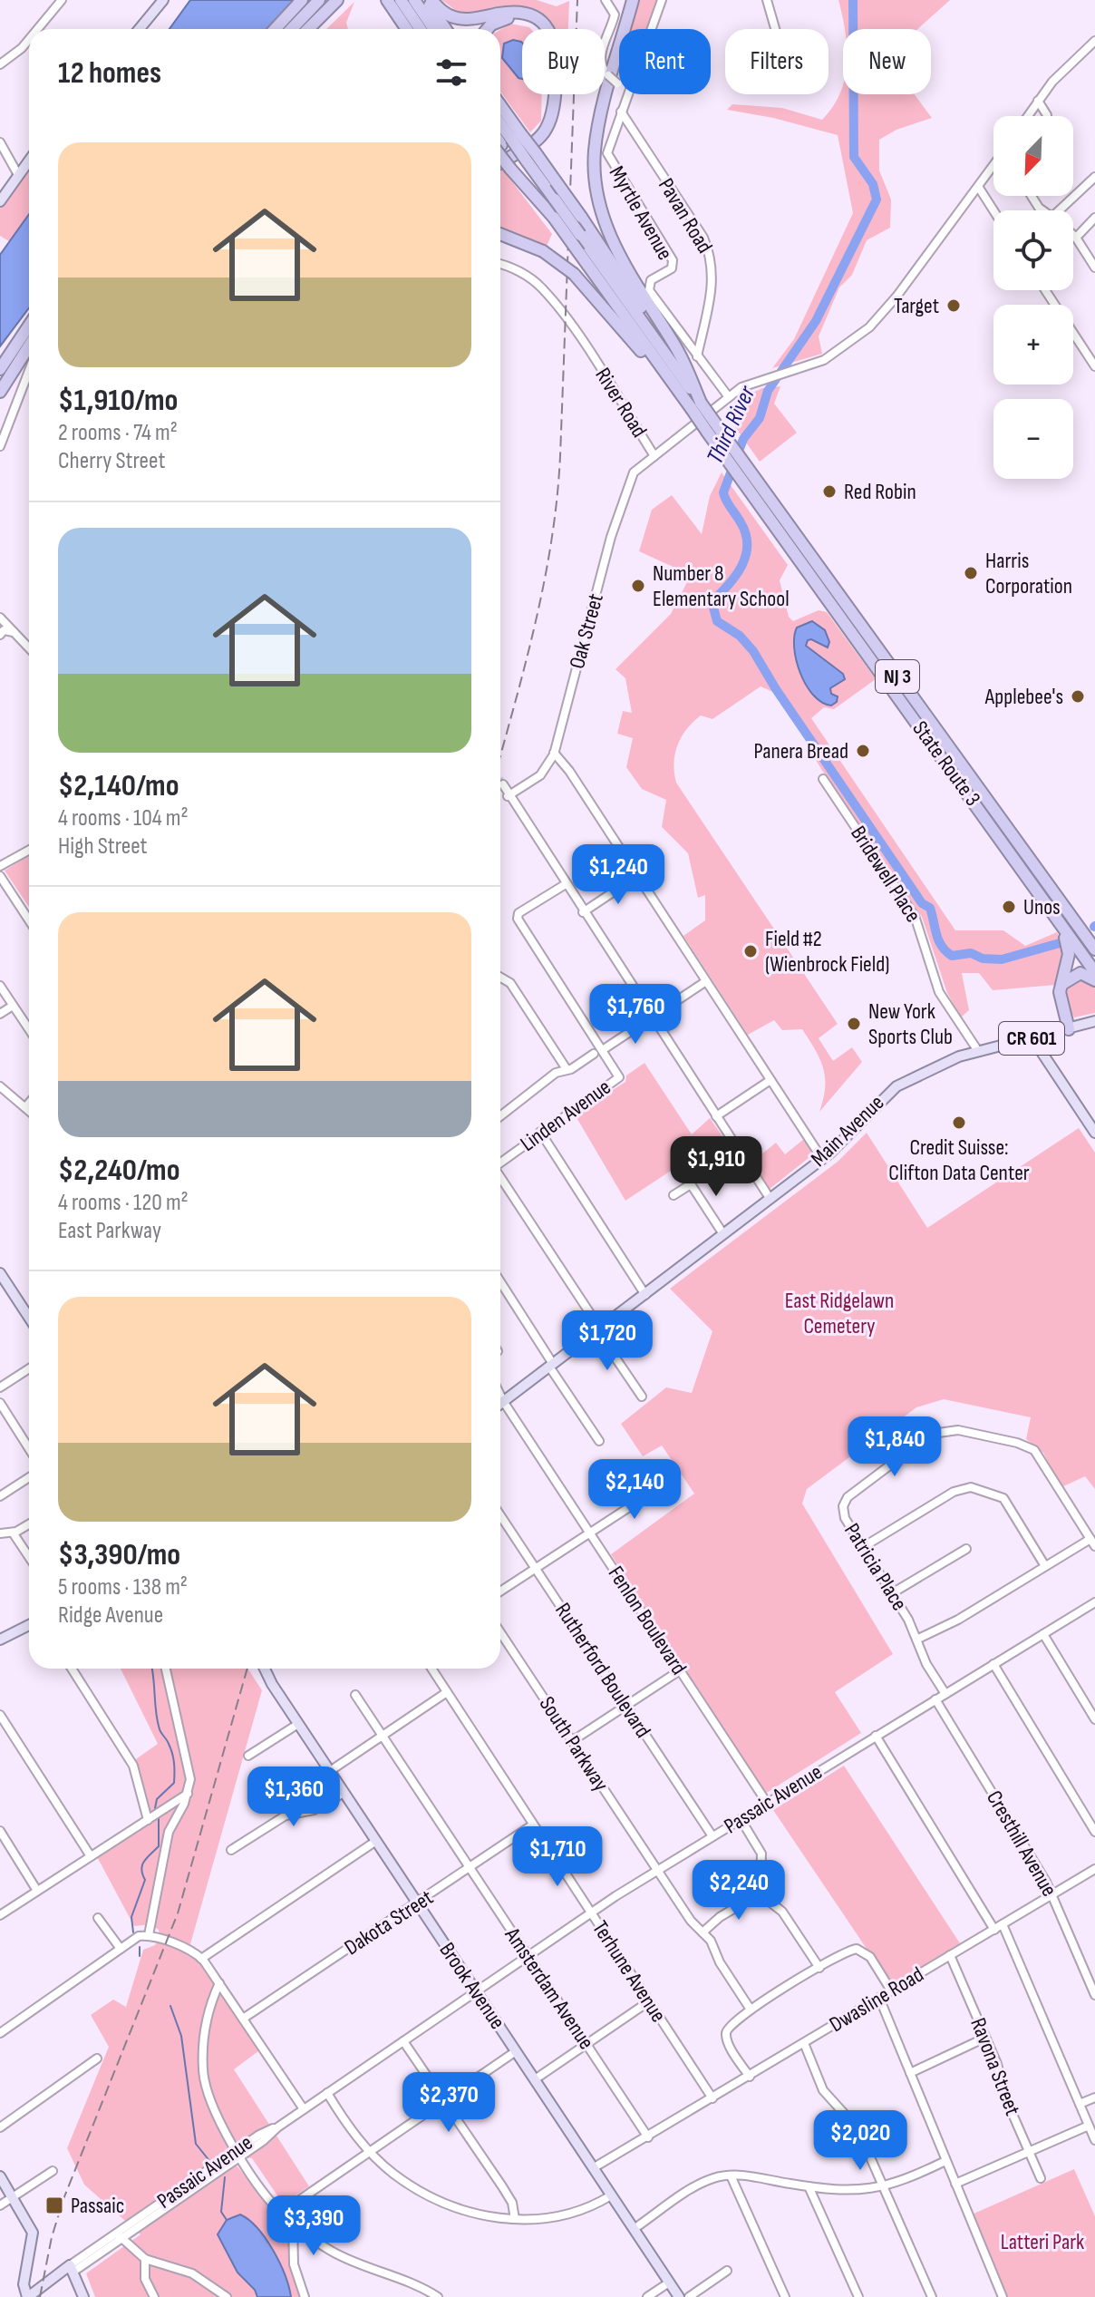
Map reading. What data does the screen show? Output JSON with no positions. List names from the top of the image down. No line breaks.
{"streets":{"highway":["NJ 3","State Route 3"],"main road":["CR 601","Main Avenue","Passaic Avenue","Brook Avenue"],"street":["Myrtle Avenue","Pavan Road","River Road","Oak Street","Bridewell Place","Linden Avenue","Patricia Place","Fenlon Boulevard","Rutherford Boulevard","South Parkway","Cresthill Avenue","Dakota Street","Terhune Avenue","Amsterdam Avenue","Dwasline Road","Ravona Street"]},"crossings":[["Myrtle Avenue","Pavan Road"],["Myrtle Avenue","River Road"],["River Road","Oak Street"],["NJ 3","State Route 3"],["Bridewell Place","Main Avenue"],["Main Avenue","Fenlon Boulevard"],["Patricia Place","Passaic Avenue"],["Fenlon Boulevard","Passaic Avenue"],["Rutherford Boulevard","Passaic Avenue"],["South Parkway","Passaic Avenue"],["Passaic Avenue","Cresthill Avenue"],["Passaic Avenue","Terhune Avenue"],["Passaic Avenue","Brook Avenue"],["Passaic Avenue","Amsterdam Avenue"],["Cresthill Avenue","Dwasline Road"],["Dakota Street","Terhune Avenue"],["Dakota Street","Brook Avenue"],["Dakota Street","Amsterdam Avenue"],["Terhune Avenue","Dwasline Road"],["Brook Avenue","Dwasline Road"],["Amsterdam Avenue","Dwasline Road"],["Dwasline Road","Ravona Street"]],"water":["Third River"],"parks":["East Ridgelawn Cemetery","Latteri Park"],"places":{"other":["Target","Red Robin","Harris Corporation","Number 8 Elementary School","Applebee's","Panera Bread","Unos","Field #2 (Wienbrock Field)","New York Sports Club","Credit Suisse: Clifton Data Center"],"transit":["Passaic"]},"north":"bottom left","page":{"chip":["Buy","Rent","Filters","New"],"heading":"12 homes","map_buttons":["+","−"],"list":[{"name":"$1,910/mo","note":"2 rooms · 74 m² · Cherry Street"},{"name":"$2,140/mo","note":"4 rooms · 104 m² · High Street"},{"name":"$2,240/mo","note":"4 rooms · 120 m² · East Parkway"},{"name":"$3,390/mo","note":"5 rooms · 138 m² · Ridge Avenue"}],"price":["$1,240","$1,760","$1,910","$1,720","$1,840","$2,140","$1,360","$1,710","$2,240","$2,370","$2,020","$3,390"]}}
